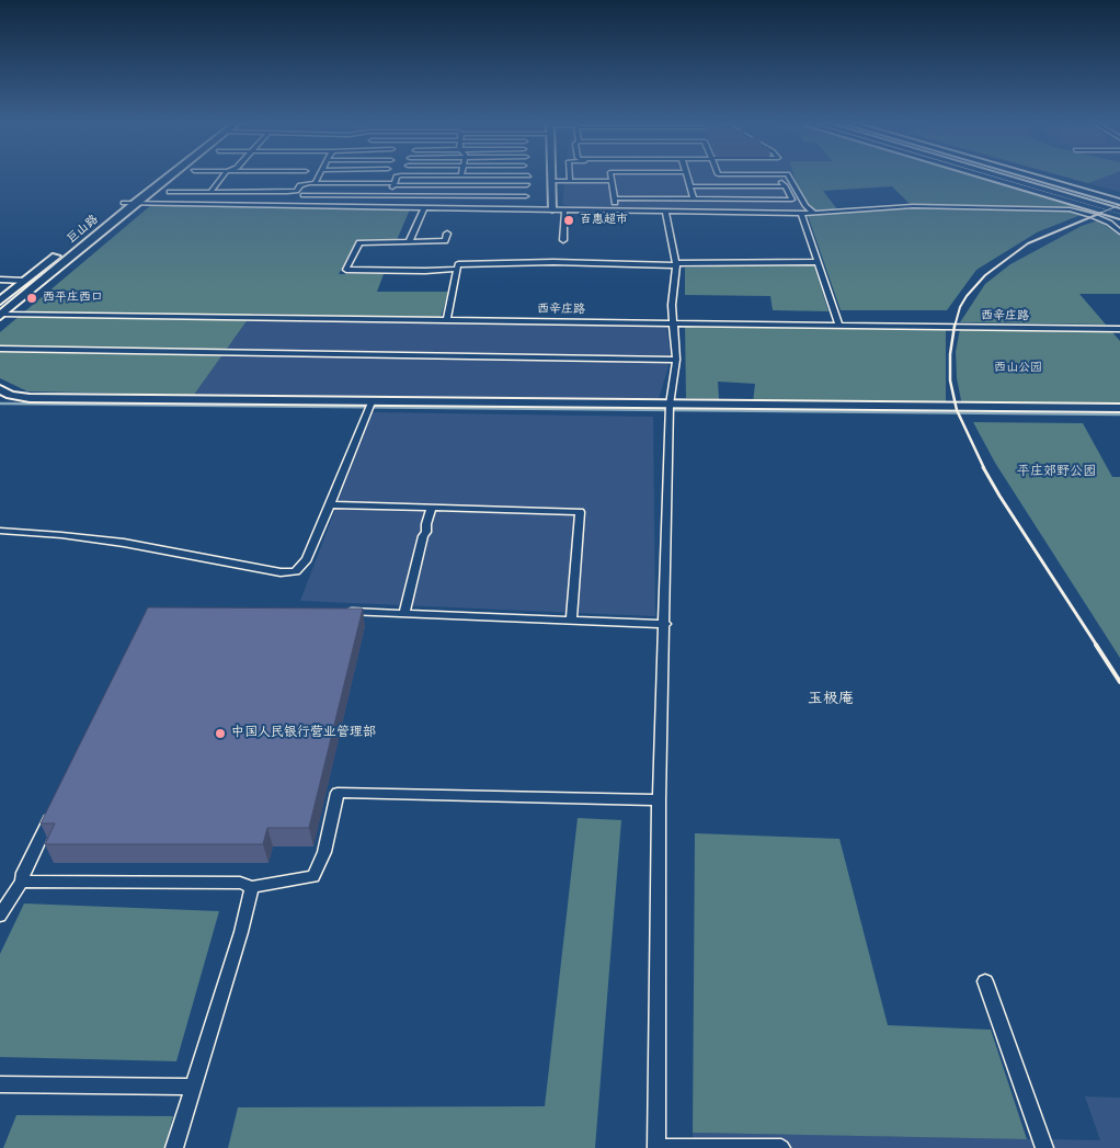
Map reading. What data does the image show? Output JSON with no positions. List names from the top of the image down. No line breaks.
{"streets":{"main road":["巨山路"],"street":["西辛庄路"]},"crossings":[["巨山路","西辛庄路"]],"districts":["玉极庵"],"parks":["西山公园","平庄郊野公园"],"places":["百惠超市","西平庄西口","中国人民银行营业管理部"]}
